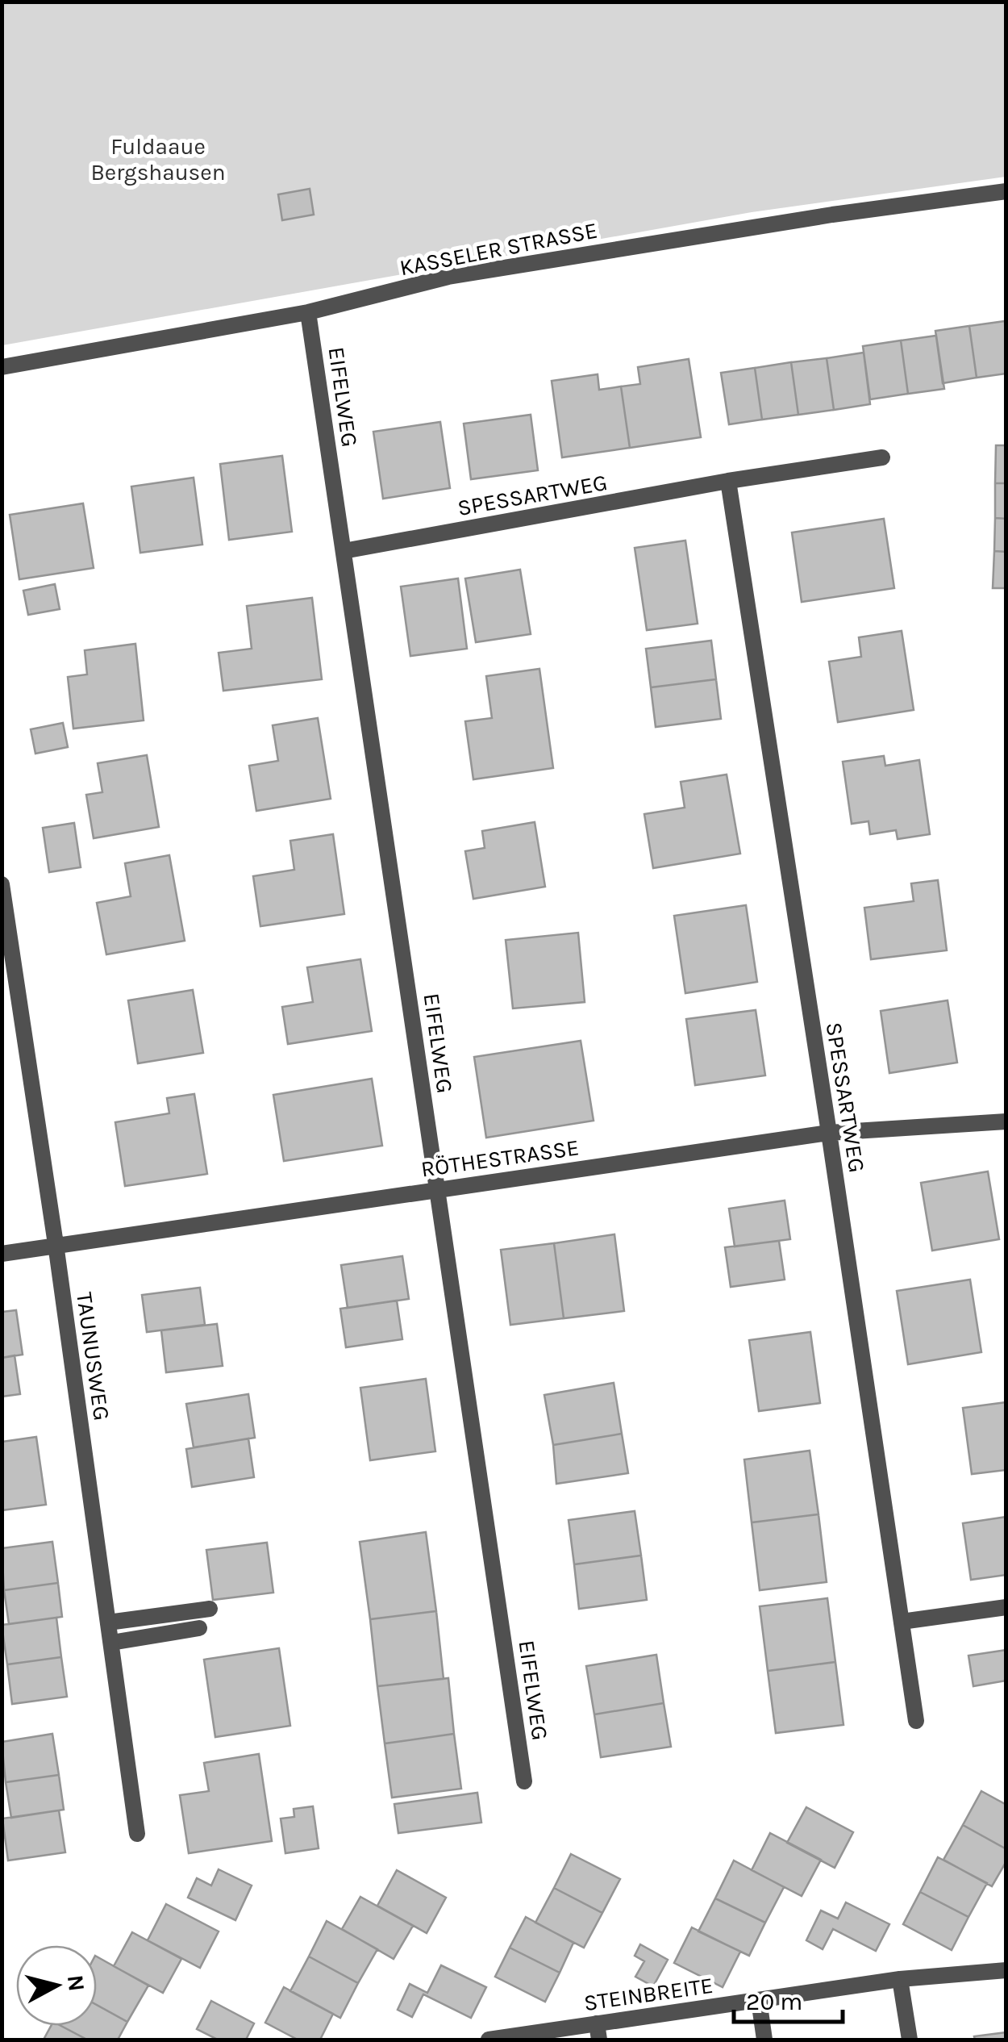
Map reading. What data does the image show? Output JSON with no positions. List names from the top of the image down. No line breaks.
{"streets":{"street":["KASSELER STRASSE","EIFELWEG","SPESSARTWEG","RÖTHESTRASSE","TAUNUSWEG","STEINBREITE"]},"crossings":[["KASSELER STRASSE","EIFELWEG"],["EIFELWEG","SPESSARTWEG"],["EIFELWEG","RÖTHESTRASSE"],["SPESSARTWEG","RÖTHESTRASSE"],["RÖTHESTRASSE","TAUNUSWEG"]],"parks":["Fuldaaue Bergshausen"],"scale_bar":"20 m","north":"right"}
